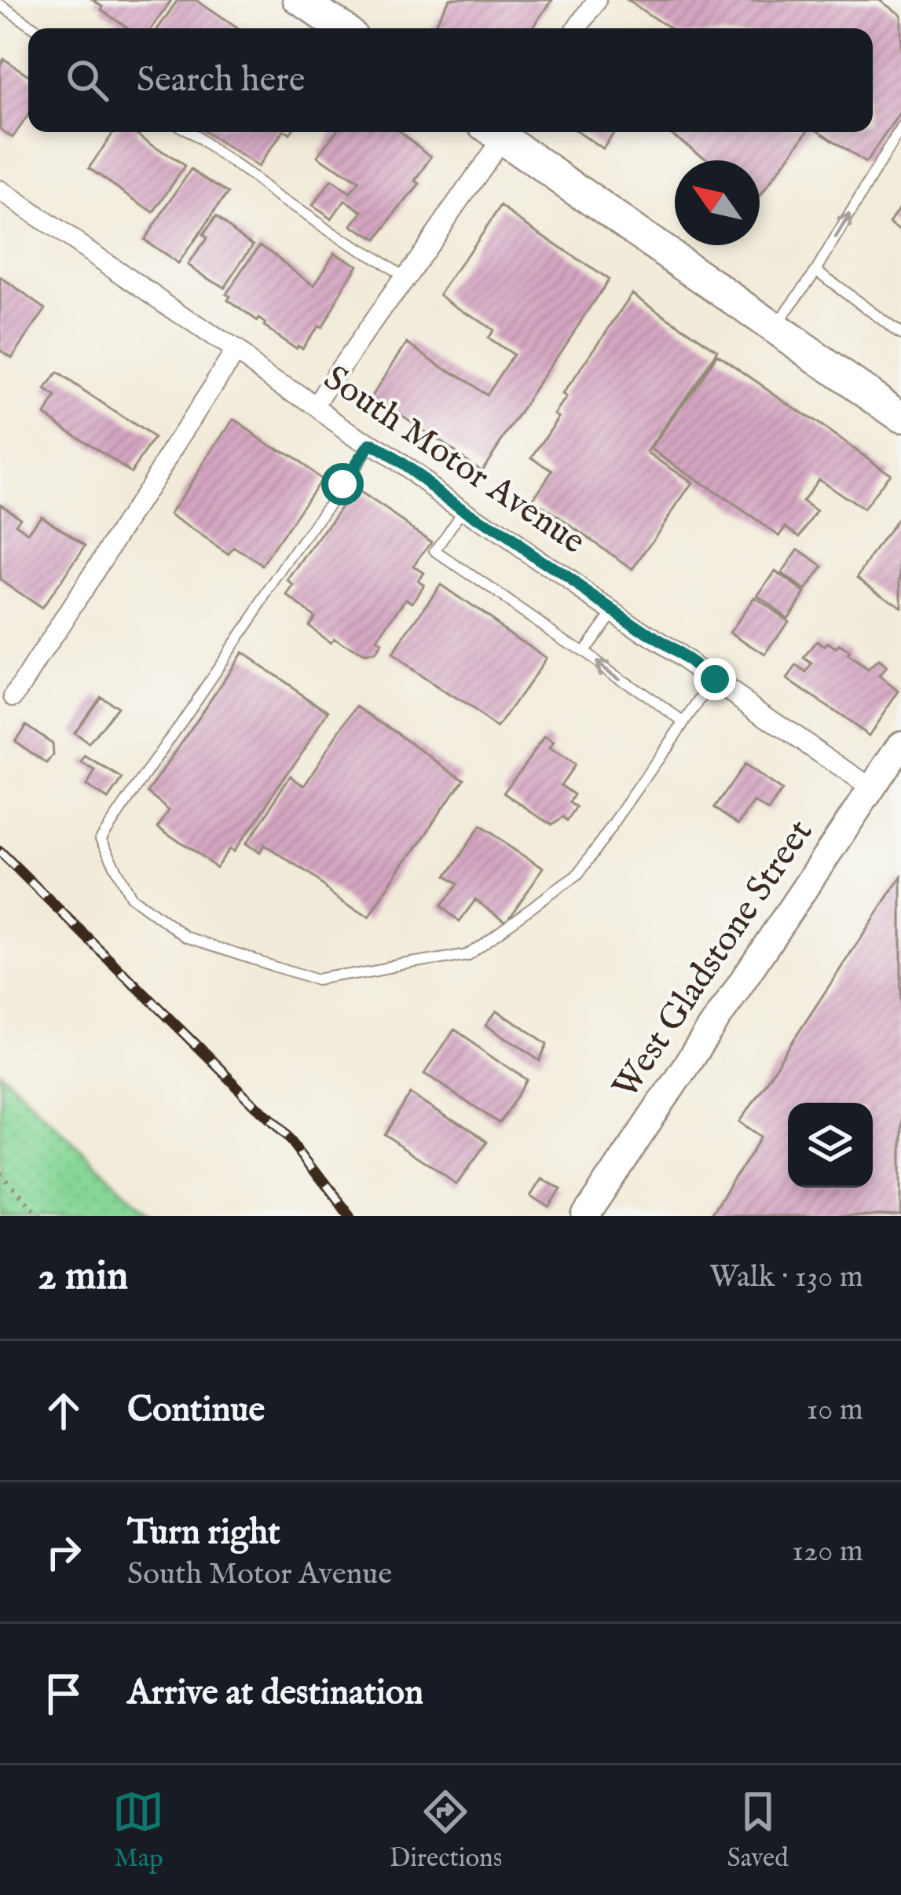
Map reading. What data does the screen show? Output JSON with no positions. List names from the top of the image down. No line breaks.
{"streets":{"street":["South Motor Avenue","West Gladstone Street"]},"crossings":[["South Motor Avenue","West Gladstone Street"]],"north":"top left","page":{"search":"Search here","heading":["2 min","Walk · 130 m"],"list":[["Continue","10 m"],["Turn right","South Motor Avenue","120 m"],"Arrive at destination"],"nav":["Map","Directions","Saved"]}}
